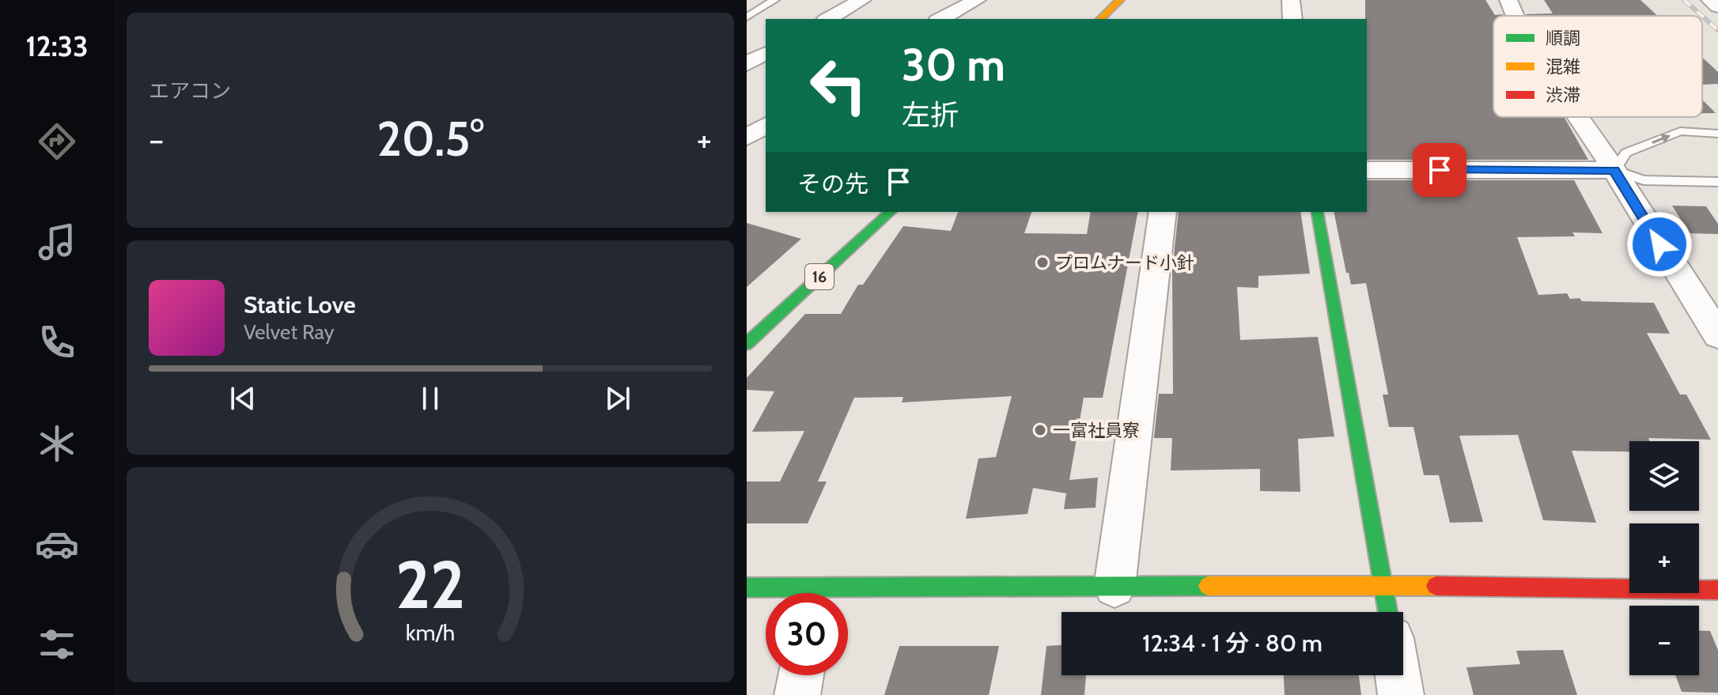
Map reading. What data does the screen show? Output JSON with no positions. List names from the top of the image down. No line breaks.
{"streets":{"street":["16"]},"places":["プロムナード小針","一富社員寮"],"legend":["順調","混雑","渋滞"],"page":{"tabs":"12:33","tile":"エアコン","turn":["30 m","左折"],"heat":["−","20.5°","+"],"then":"その先","song":["Static Love","Velvet Ray"],"map_buttons":["+","−"],"limit":"30","trip":"12:34 · 1 分 · 80 m","gauge":["22","km/h"]}}
